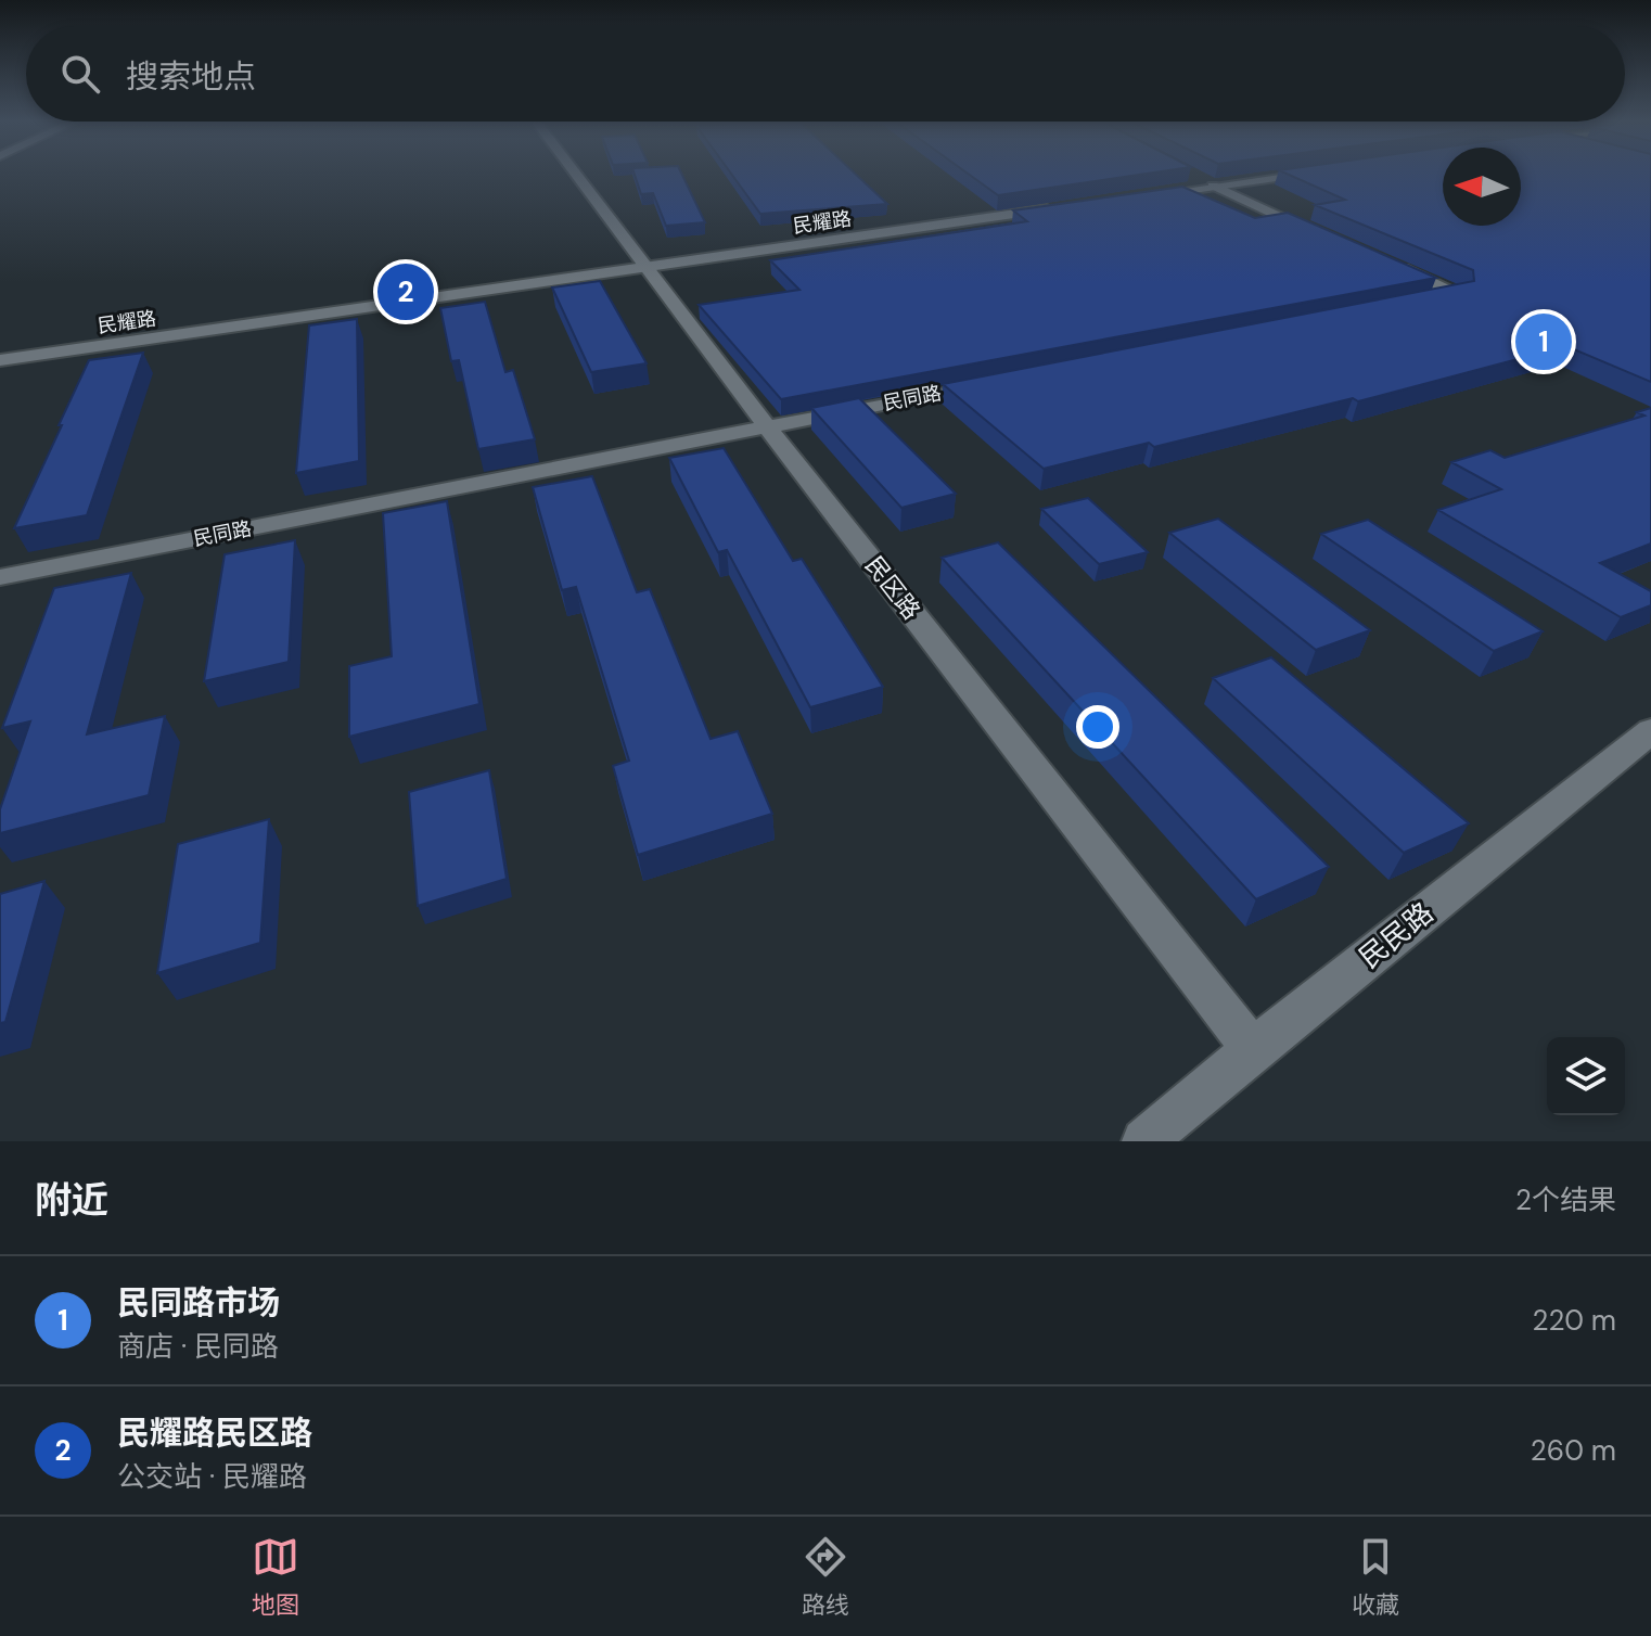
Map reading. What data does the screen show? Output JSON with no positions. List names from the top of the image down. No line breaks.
{"streets":{"street":["民耀路","民同路","民区路","民民路"]},"crossings":[["民耀路","民区路"],["民同路","民区路"],["民区路","民民路"]],"north":"left","page":{"search":"搜索地点","pins":["2","1"],"heading":["附近","2个结果"],"list":[{"mark":"1","name":"民同路市场","note":"商店 · 民同路","value":"220 m"},{"mark":"2","name":"民耀路民区路","note":"公交站 · 民耀路","value":"260 m"}],"nav":["地图","路线","收藏"]}}
